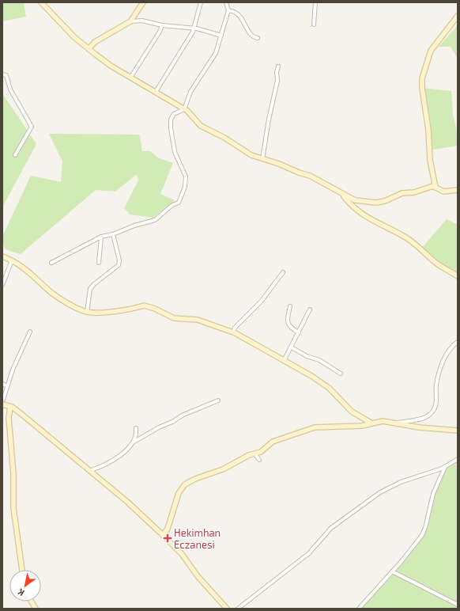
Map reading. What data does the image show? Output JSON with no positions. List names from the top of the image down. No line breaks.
{"places":{"health":["Hekimhan Eczanesi"]},"north":"bottom left"}
